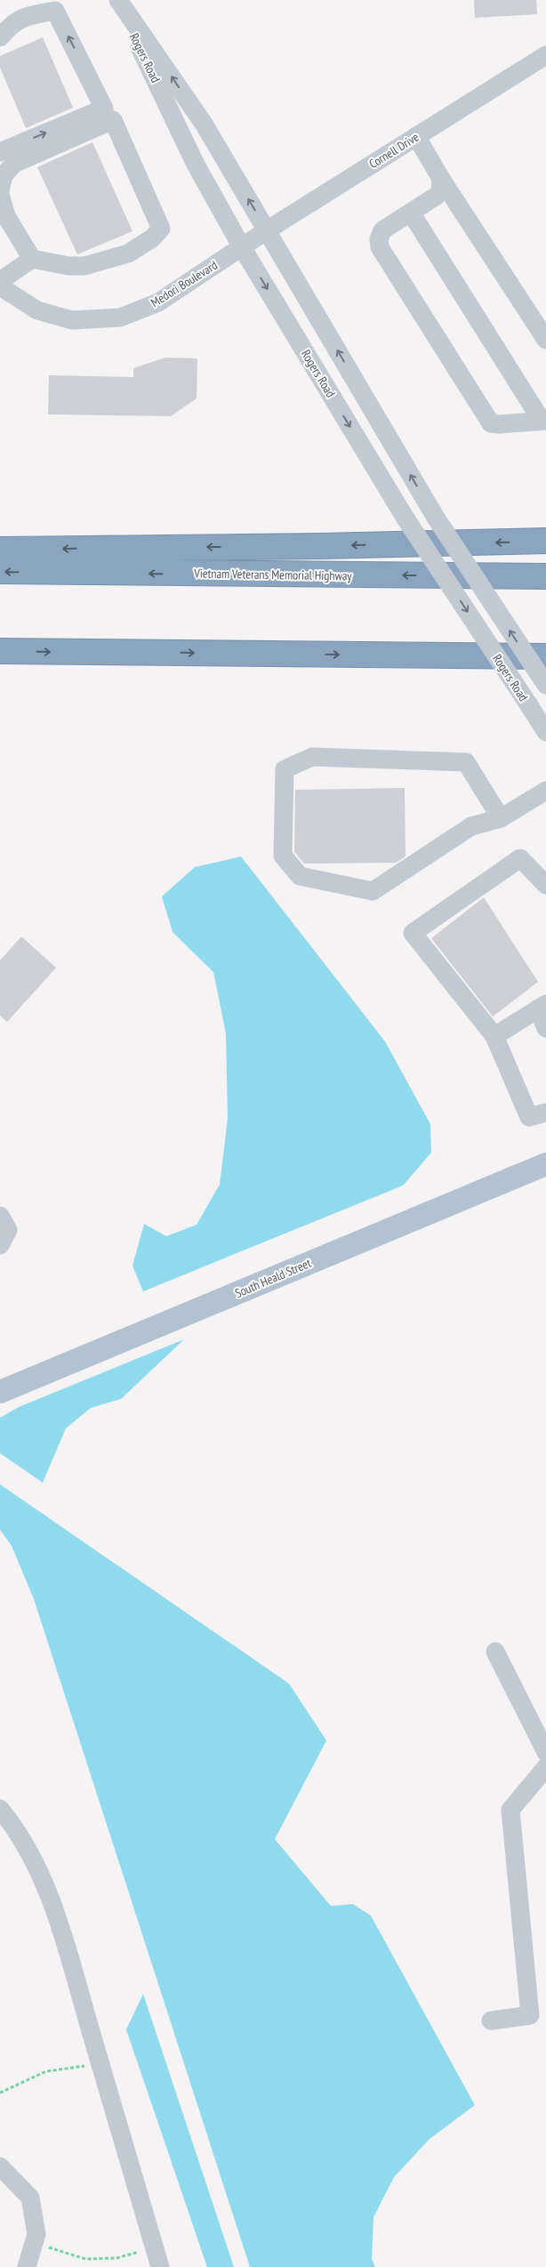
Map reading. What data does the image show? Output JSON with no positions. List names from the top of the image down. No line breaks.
{"streets":{"highway":["Vietnam Veterans Memorial Highway"],"main road":["South Heald Street"],"street":["Rogers Road","Cornell Drive","Medori Boulevard"]},"crossings":[["Rogers Road","Cornell Drive"],["Rogers Road","Medori Boulevard"],["Cornell Drive","Medori Boulevard"]]}
